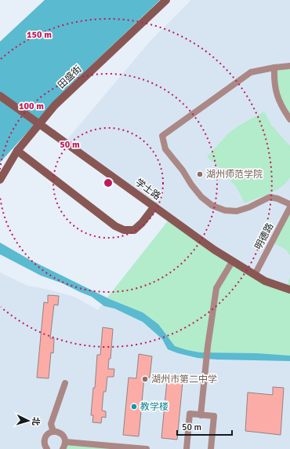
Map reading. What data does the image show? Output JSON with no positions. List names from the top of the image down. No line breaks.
{"streets":{"street":["田盛街","学士路","明德路"]},"crossings":[["学士路","明德路"]],"places":["湖州师范学院","湖州市第二中学","教学楼"],"scale_bar":"50 m","north":"right","rings":["150 m","100 m","50 m"]}
